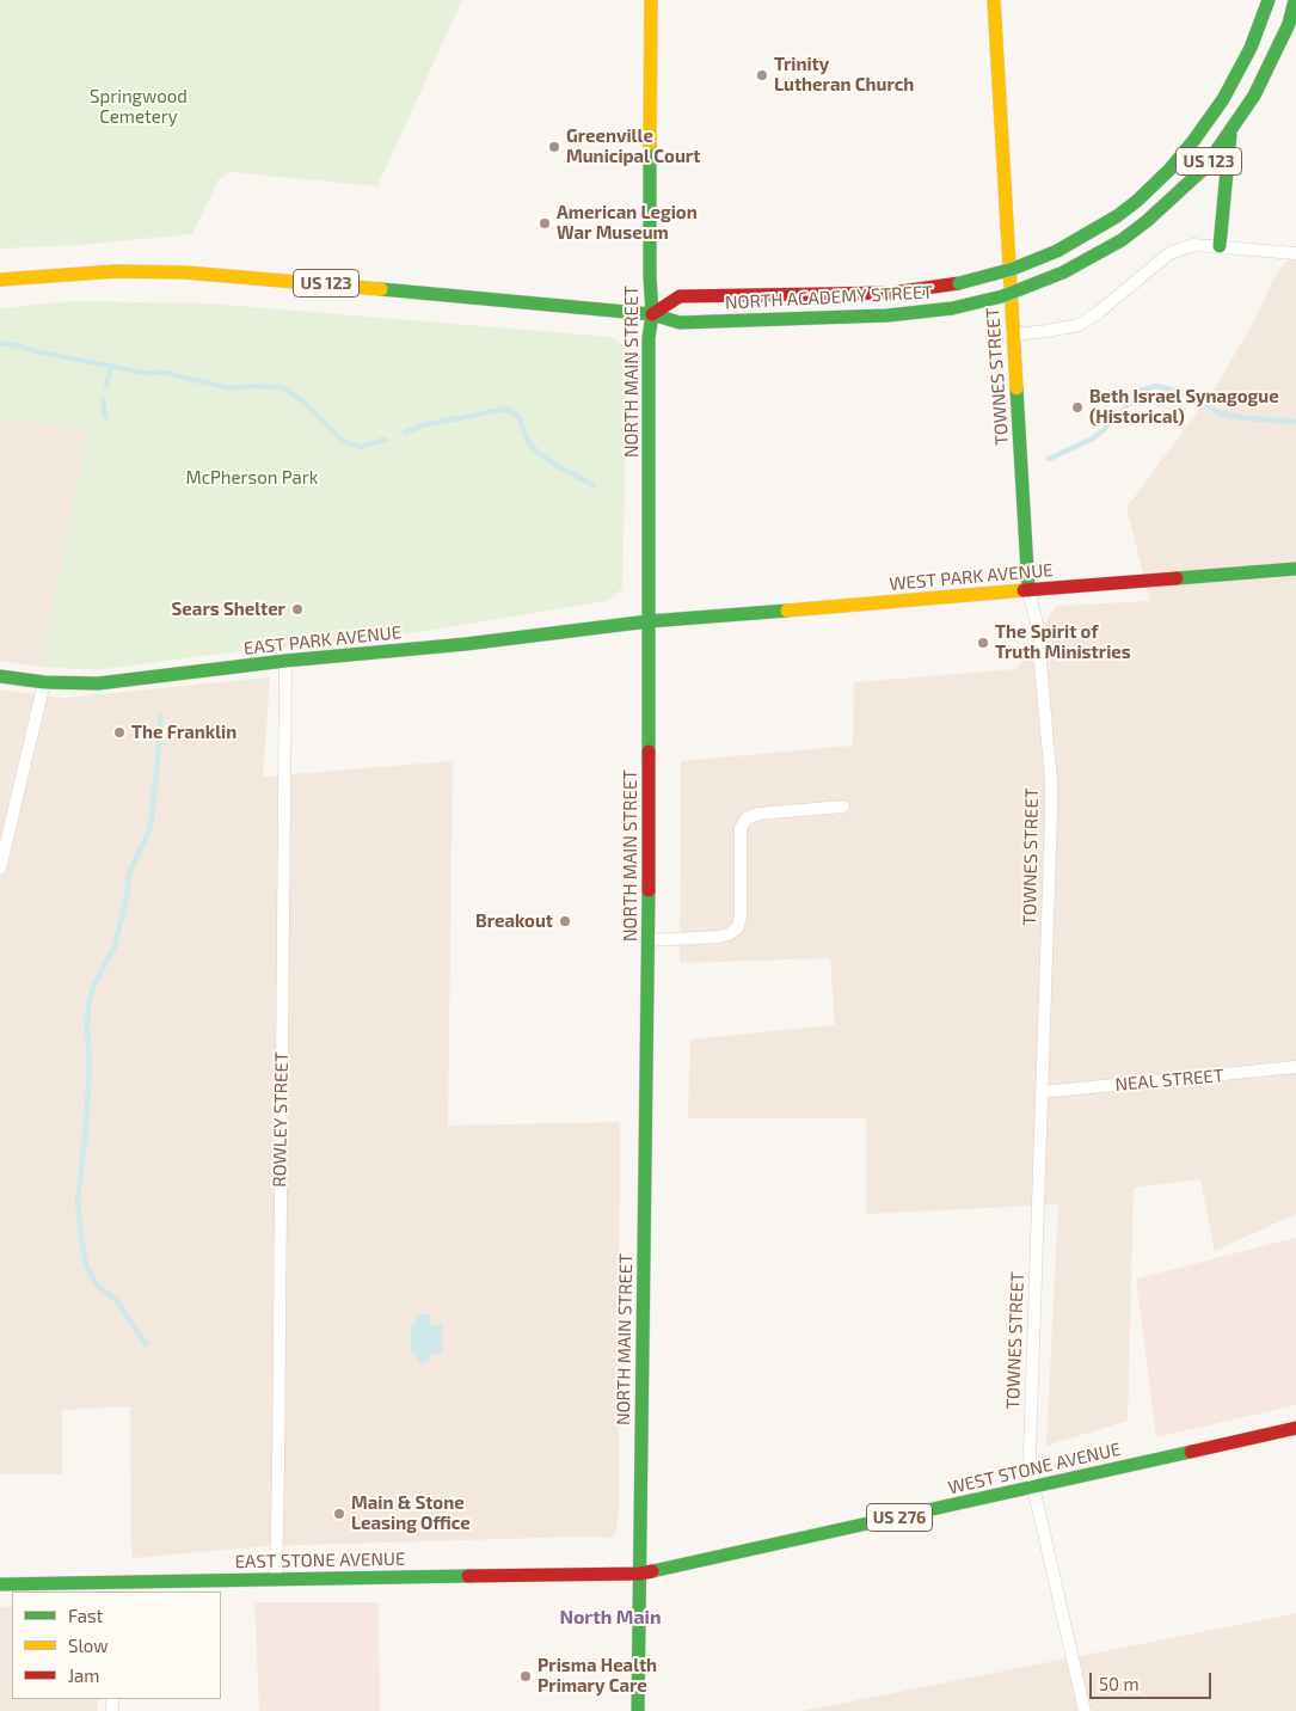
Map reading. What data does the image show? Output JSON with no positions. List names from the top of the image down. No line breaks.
{"streets":{"main road":["US 123","NORTH ACADEMY STREET","NORTH MAIN STREET","TOWNES STREET","WEST PARK AVENUE","EAST PARK AVENUE","WEST STONE AVENUE","US 276","EAST STONE AVENUE"],"street":["NEAL STREET","ROWLEY STREET"]},"crossings":[["NORTH ACADEMY STREET","NORTH MAIN STREET"],["NORTH MAIN STREET","WEST PARK AVENUE"],["NORTH MAIN STREET","EAST PARK AVENUE"],["NORTH MAIN STREET","WEST STONE AVENUE"],["NORTH MAIN STREET","EAST STONE AVENUE"],["TOWNES STREET","WEST PARK AVENUE"],["TOWNES STREET","NEAL STREET"],["TOWNES STREET","WEST STONE AVENUE"],["WEST PARK AVENUE","EAST PARK AVENUE"],["EAST PARK AVENUE","ROWLEY STREET"],["ROWLEY STREET","EAST STONE AVENUE"],["WEST STONE AVENUE","EAST STONE AVENUE"]],"districts":["North Main"],"parks":["Springwood Cemetery","McPherson Park"],"places":["Trinity Lutheran Church","Greenville Municipal Court","American Legion War Museum","Beth Israel Synagogue (Historical)","Sears Shelter","The Spirit of Truth Ministries","The Franklin","Breakout","Main & Stone Leasing Office","Prisma Health Primary Care"],"legend":["Fast","Slow","Jam"],"scale_bar":"50 m"}
